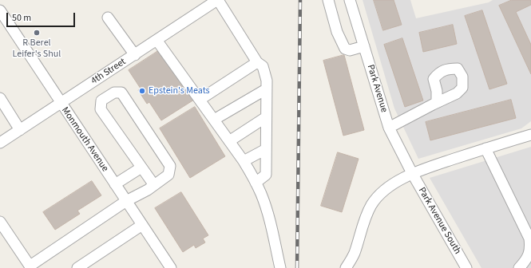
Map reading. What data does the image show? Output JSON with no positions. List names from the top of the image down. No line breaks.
{"streets":{"street":["4th Street","Park Avenue","Monmouth Avenue","Park Avenue South"]},"crossings":[["4th Street","Monmouth Avenue"],["Park Avenue","Park Avenue South"]],"places":["R Berel Leifer's Shul","Epstein's Meats"],"scale_bar":"50 m"}
